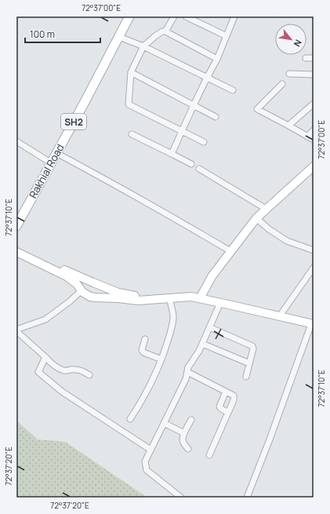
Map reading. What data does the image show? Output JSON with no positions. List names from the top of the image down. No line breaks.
{"streets":{"main road":["SH2","Rakhial Road"]},"scale_bar":"100 m","north":"bottom right","coordinates":["72°37'00\"E","72°37'10\"E","72°37'20\"E"]}
